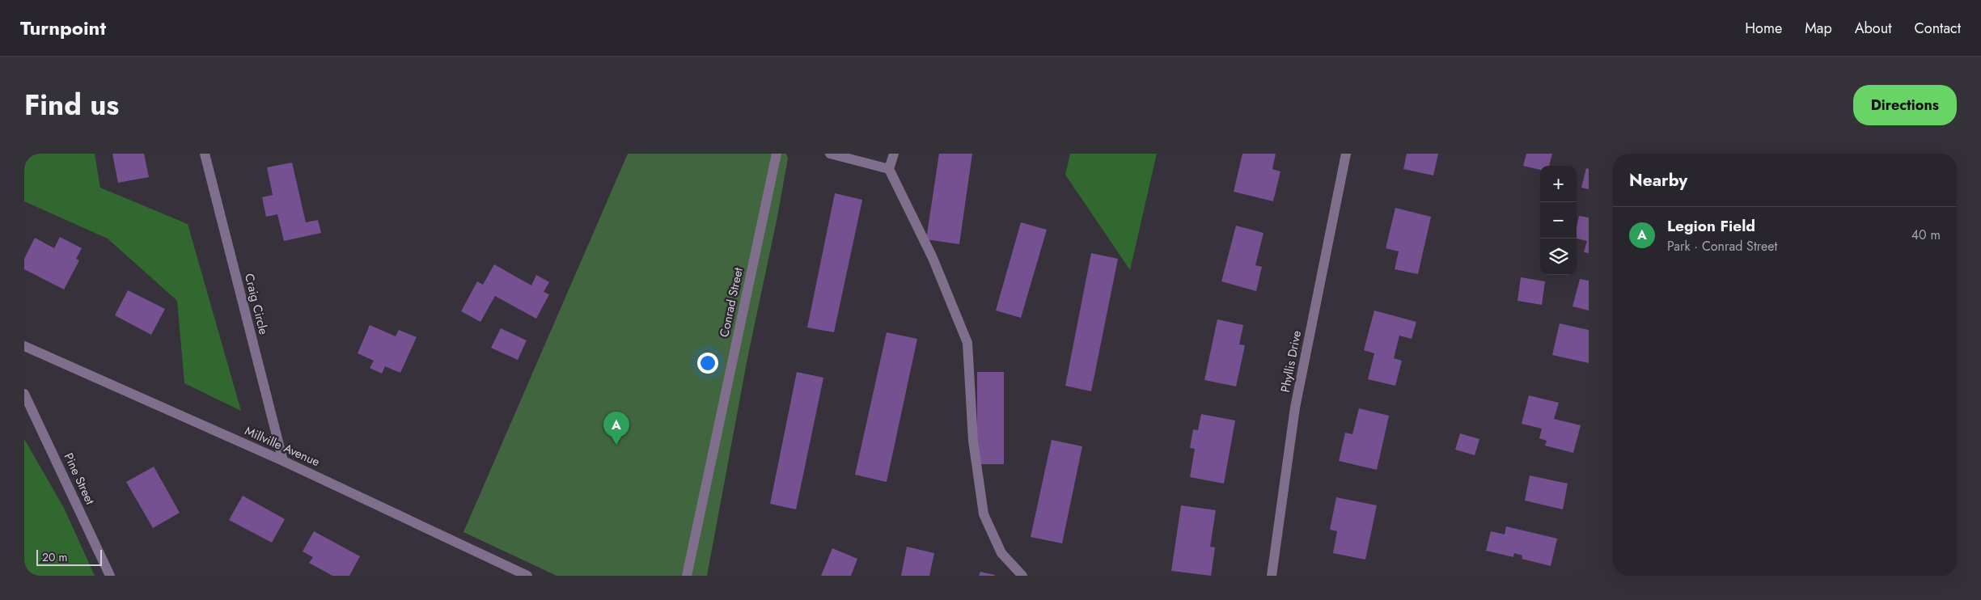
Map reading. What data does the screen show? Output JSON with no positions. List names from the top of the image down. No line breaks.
{"streets":{"street":["Conrad Street","Craig Circle","Phyllis Drive","Millville Avenue","Pine Street"]},"crossings":[["Craig Circle","Millville Avenue"]],"scale_bar":"20 m","page":{"header":"Turnpoint","nav":["Home","Map","About","Contact"],"title":"Find us","buttons":"Directions","heading":"Nearby","map_buttons":["+","−"],"list":[{"mark":"A","name":"Legion Field","note":"Park · Conrad Street","value":"40 m"}],"pins":"A","scale":"20 m"}}
